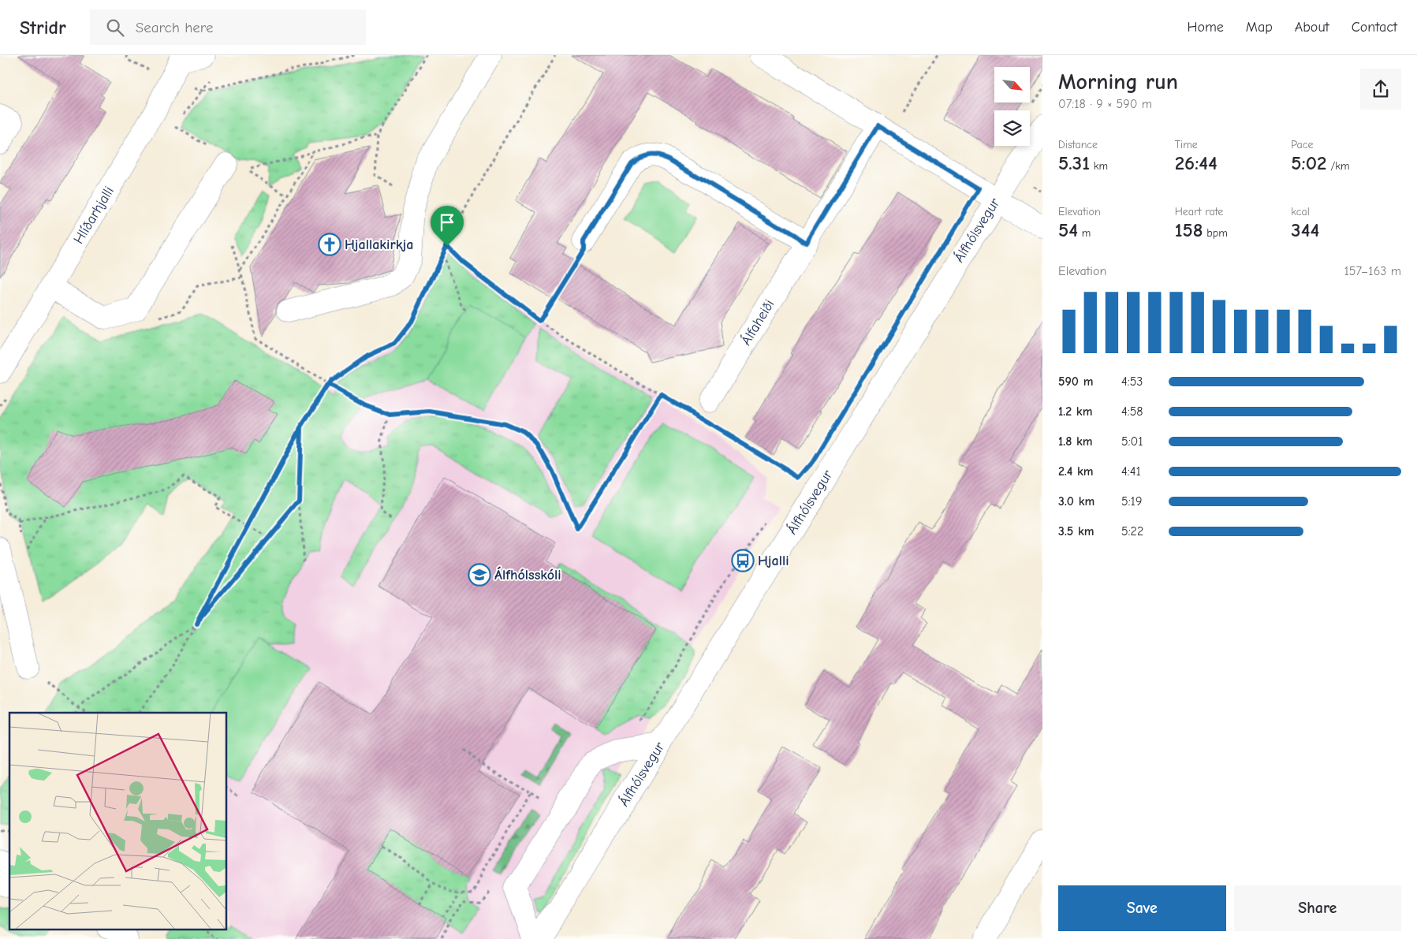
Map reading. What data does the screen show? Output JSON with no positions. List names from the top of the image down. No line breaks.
{"streets":{"street":["Hlíðarhjalli","Álfhólsvegur","Álfaheiði"]},"places":{"church":["Hjallakirkja"],"bus stop":["Hjalli"],"school or university":["Álfhólsskóli"]},"north":"bottom right","page":{"header":"Stridr","search":"Search here","nav":["Home","Map","About","Contact"],"heading":["Morning run","07:18 · 9 × 590 m"],"stats":[["Distance","5.31 km"],["Time","26:44"],["Pace","5:02 /km"],["Elevation","54 m"],["Heart rate","158 bpm"],["kcal","344"]],"chart":["Elevation","157–163 m"],"list":[{"name":"590 m","note":"4:53"},{"name":"1.2 km","note":"4:58"},{"name":"1.8 km","note":"5:01"},{"name":"2.4 km","note":"4:41"},{"name":"3.0 km","note":"5:19"},{"name":"3.5 km","note":"5:22"}],"buttons":["Save","Share"]}}
